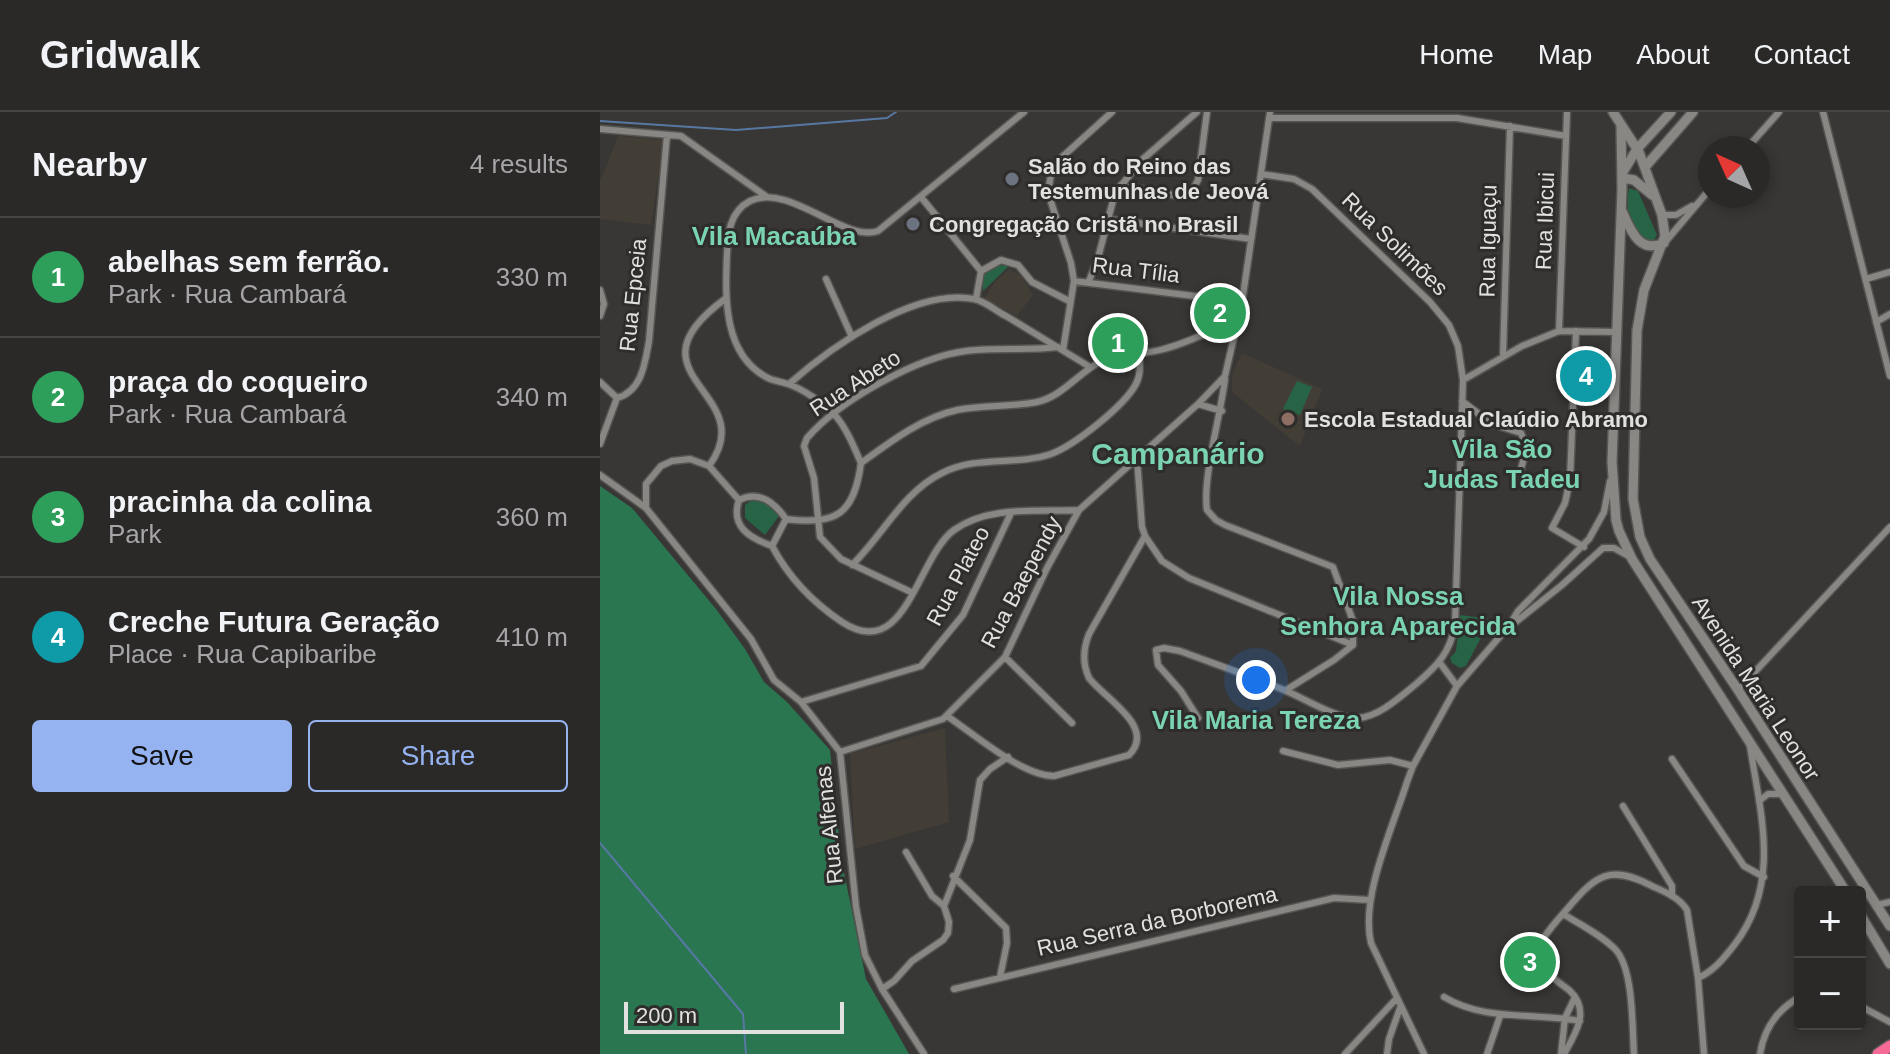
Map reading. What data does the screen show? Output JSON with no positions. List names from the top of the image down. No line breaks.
{"streets":{"street":["Rua Ibicui","Rua Iguaçu","Rua Solimões","Rua Tília","Rua Epceia","Rua Abeto","Rua Plateo","Rua Baependy","Avenida Maria Leonor","Rua Alfenas","Rua Serra da Borborema"]},"crossings":[["Rua Plateo","Rua Alfenas"],["Rua Baependy","Rua Alfenas"]],"districts":["Vila Macaúba","Vila São Judas Tadeu","Campanário","Vila Nossa Senhora Aparecida","Vila Maria Tereza"],"places":["Salão do Reino das Testemunhas de Jeová","Congregação Cristã no Brasil","Escola Estadual Claúdio Abramo"],"scale_bar":"200 m","north":"top left","page":{"header":"Gridwalk","nav":["Home","Map","About","Contact"],"heading":["Nearby","4 results"],"list":[{"mark":"1","name":"abelhas sem ferrão.","note":"Park · Rua Cambará","value":"330 m"},{"mark":"2","name":"praça do coqueiro","note":"Park · Rua Cambará","value":"340 m"},{"mark":"3","name":"pracinha da colina","note":"Park","value":"360 m"},{"mark":"4","name":"Creche Futura Geração","note":"Place · Rua Capibaribe","value":"410 m"}],"pins":["2","1","4","3"],"buttons":["Save","Share"],"map_buttons":["+","−"],"scale":"200 m"}}
